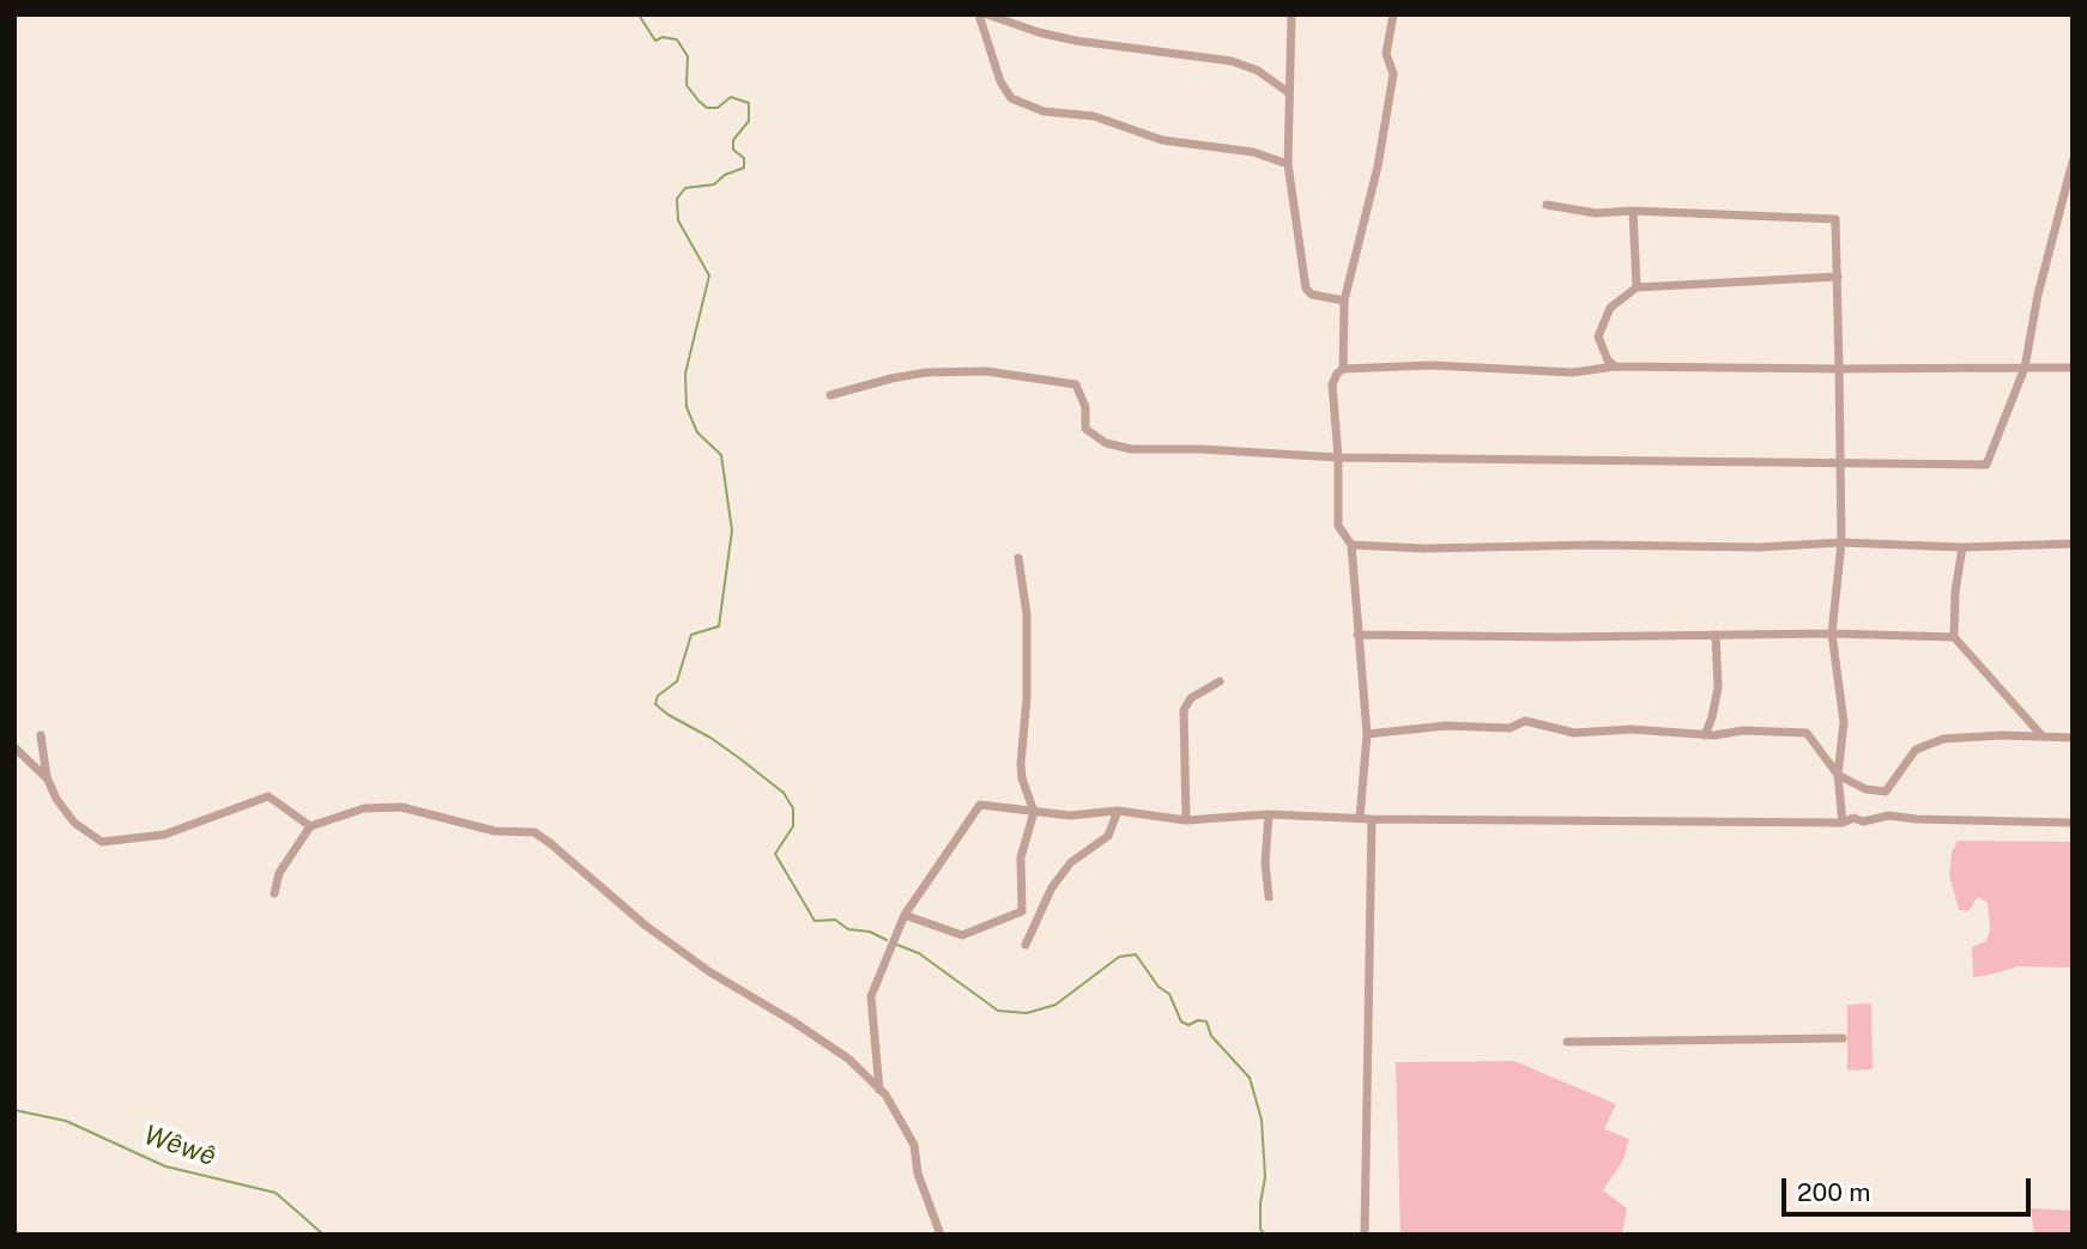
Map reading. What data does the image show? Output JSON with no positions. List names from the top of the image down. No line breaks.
{"water":["Wêwê"],"scale_bar":"200 m"}
